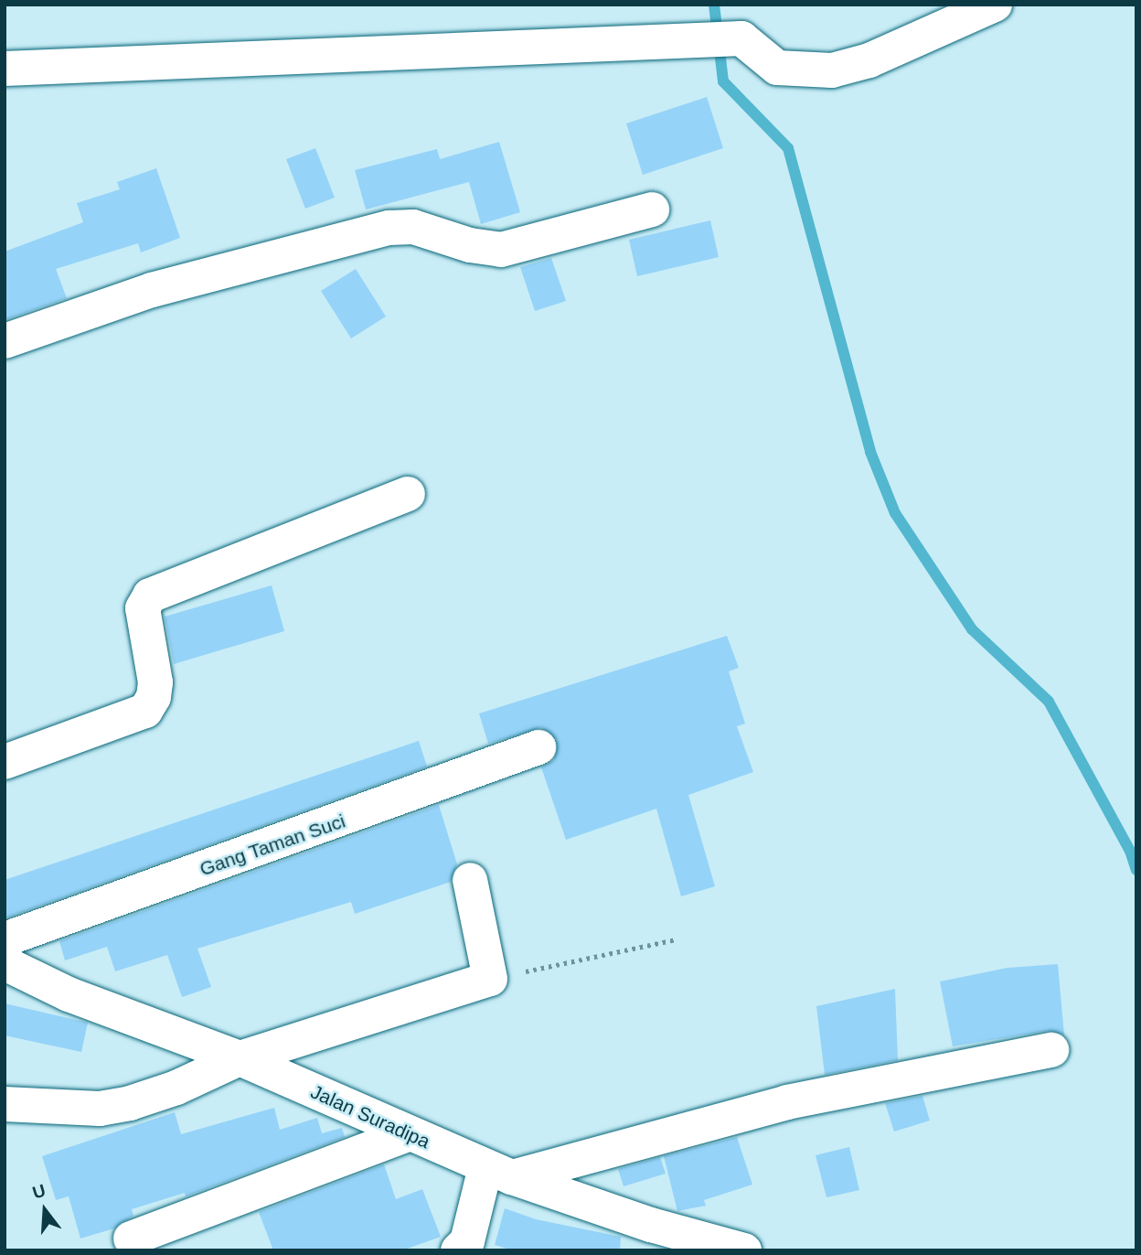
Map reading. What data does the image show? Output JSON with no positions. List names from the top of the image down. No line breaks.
{"streets":{"street":["Gang Taman Suci","Jalan Suradipa"]},"north":"top"}
